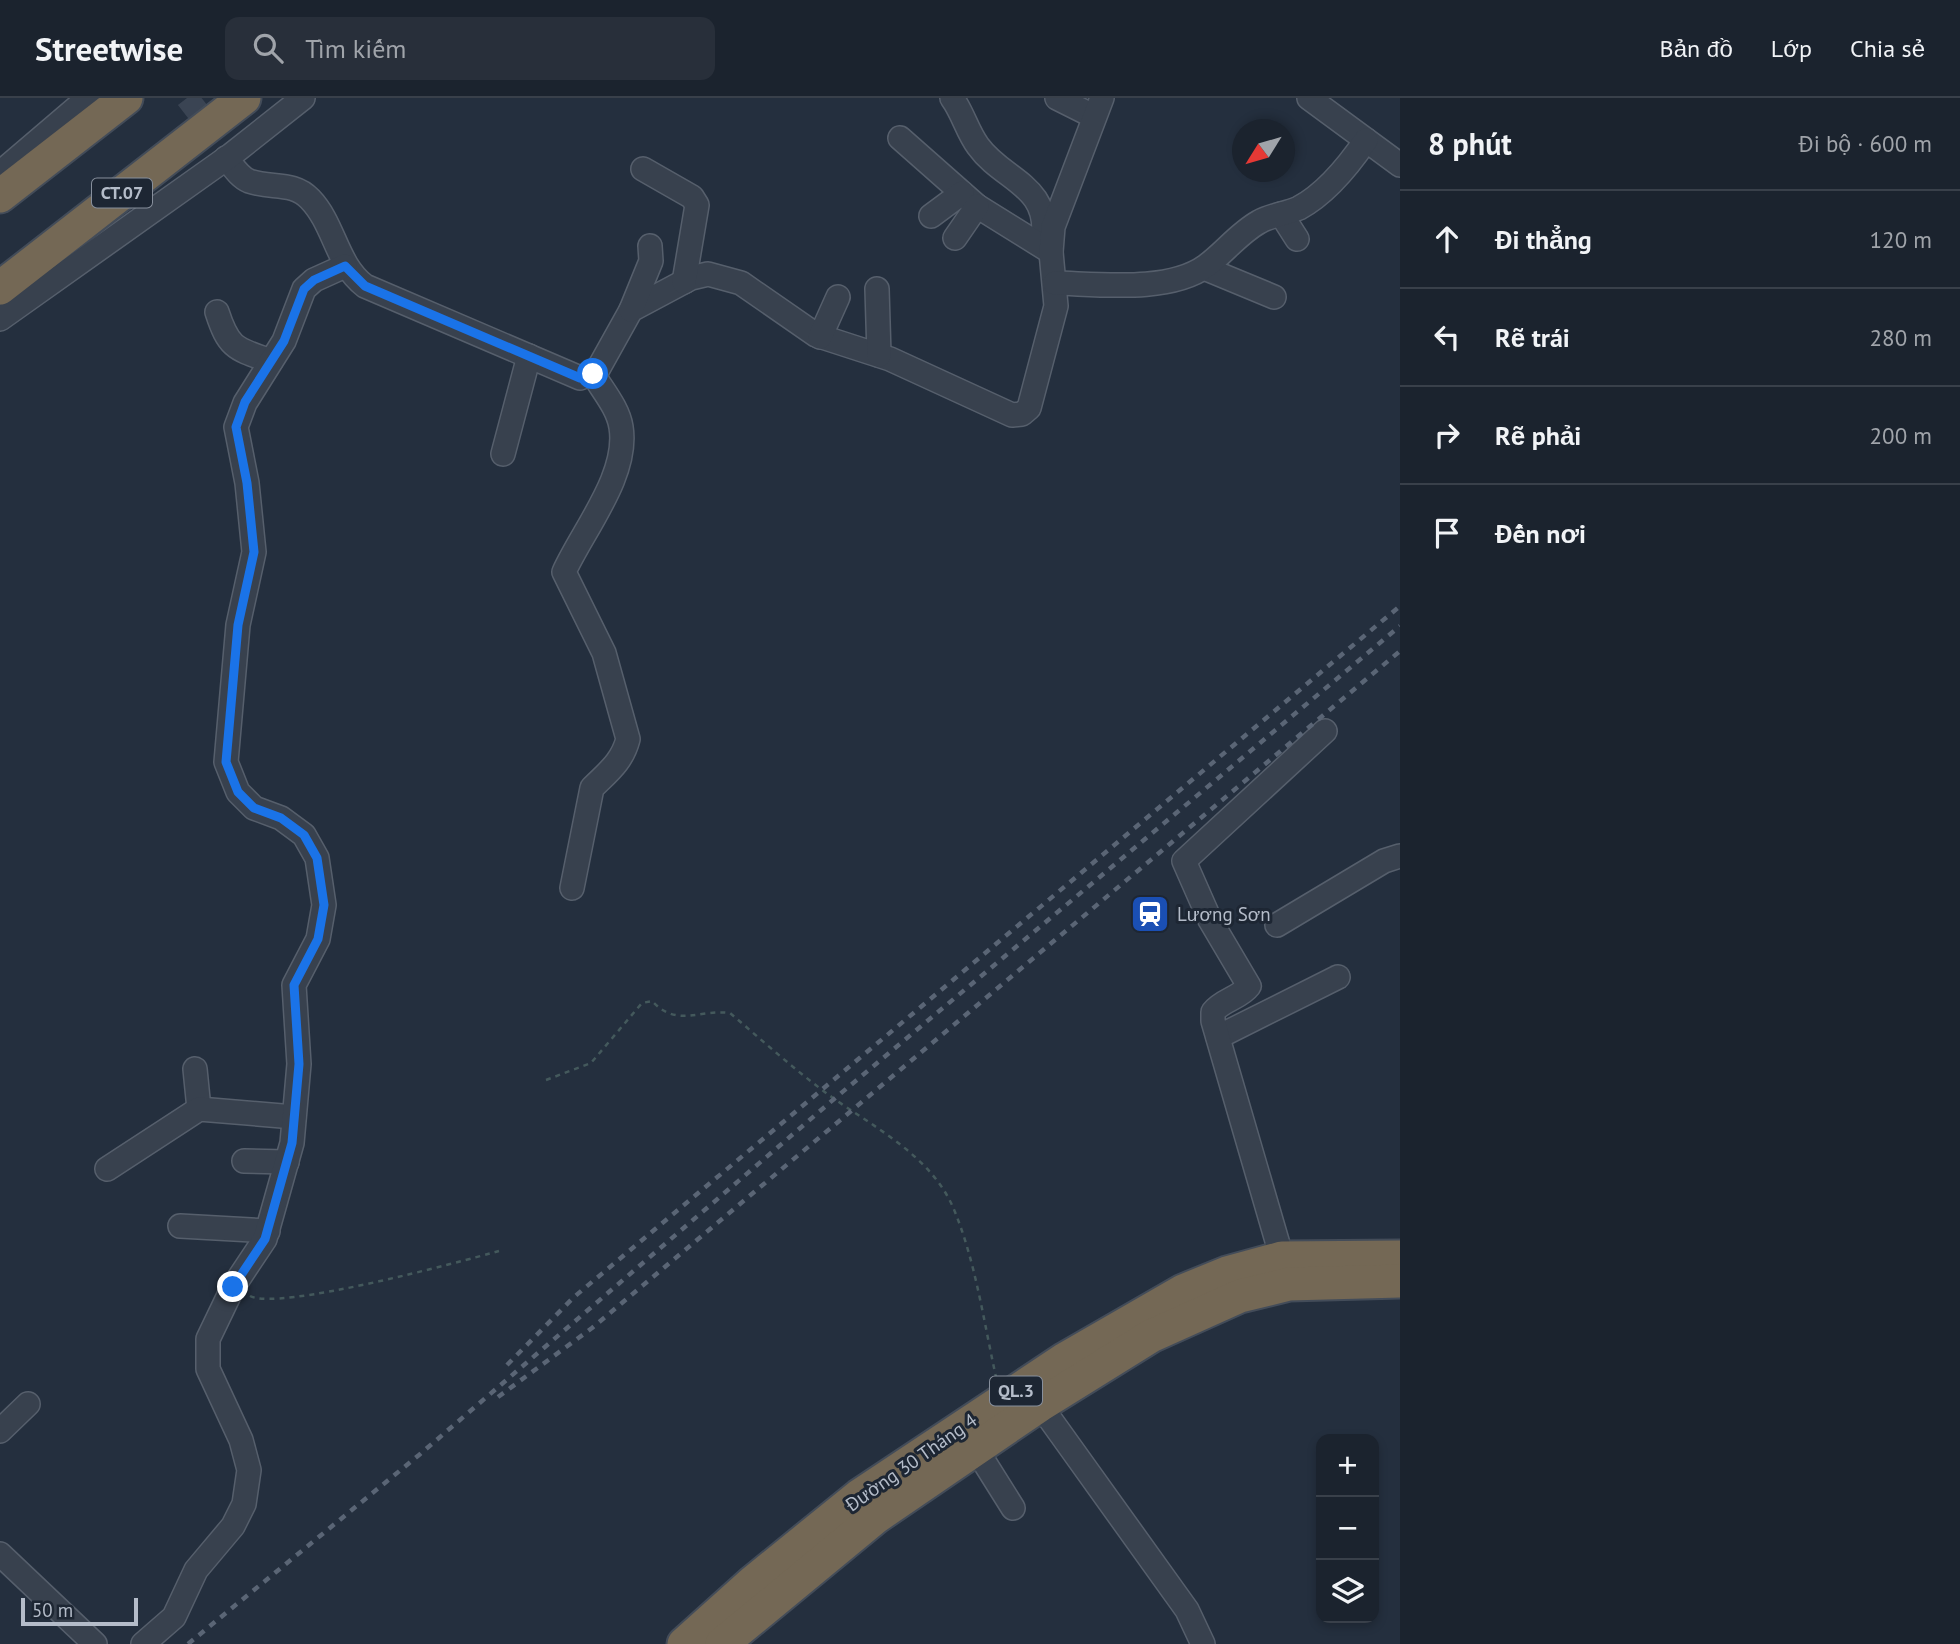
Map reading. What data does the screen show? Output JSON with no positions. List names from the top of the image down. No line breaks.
{"streets":{"highway":["CT.07","QL.3","Đường 30 Tháng 4"]},"places":{"station":["Lương Sơn"]},"scale_bar":"50 m","north":"bottom left","page":{"header":"Streetwise","search":"Tìm kiếm","nav":["Bản đồ","Lớp","Chia sẻ"],"heading":["8 phút","Đi bộ · 600 m"],"list":[["Đi thẳng","120 m"],["Rẽ trái","280 m"],["Rẽ phải","200 m"],"Đến nơi"],"map_buttons":["+","−"],"scale":"50 m"}}
